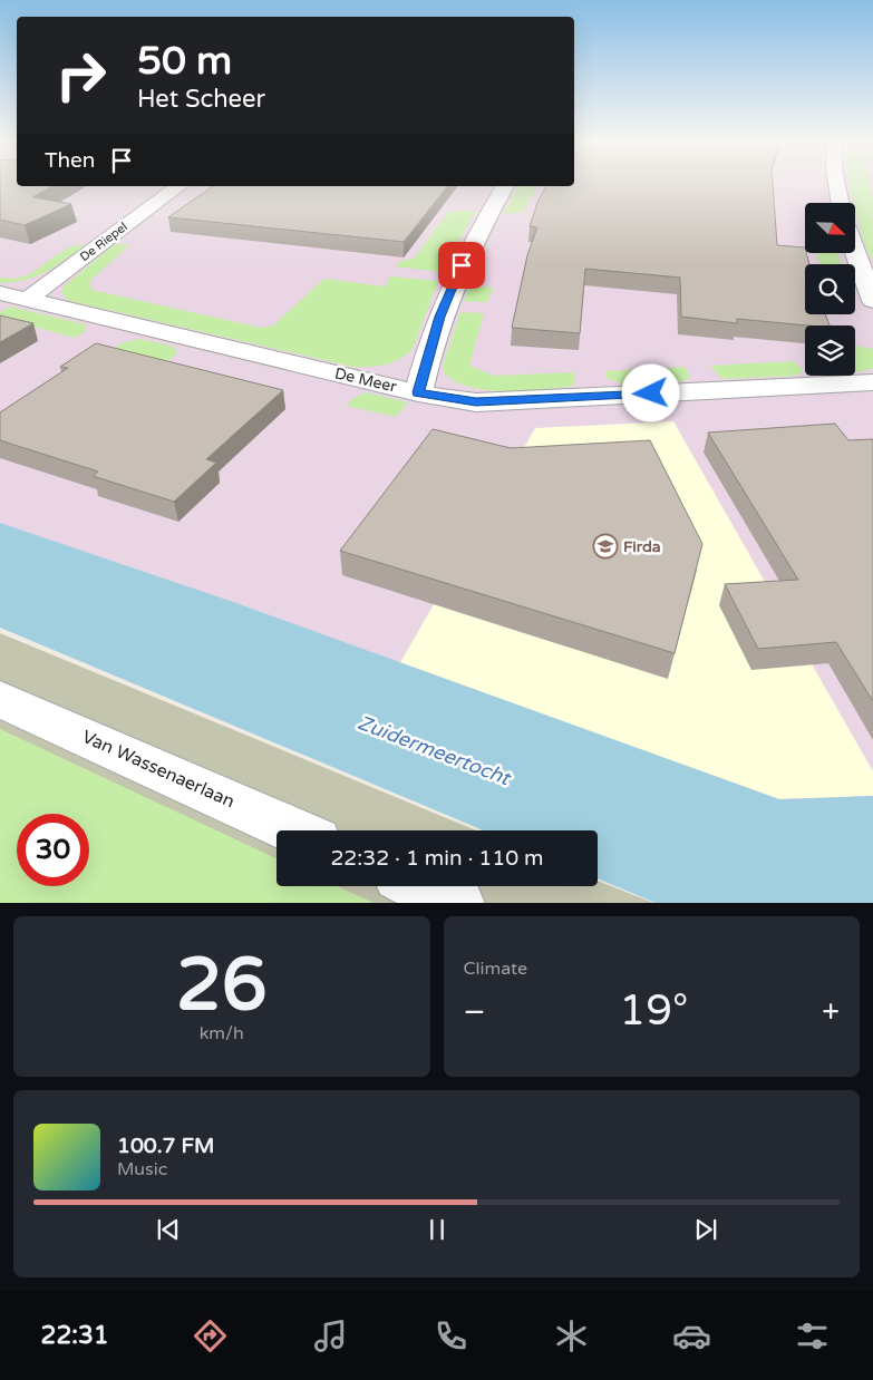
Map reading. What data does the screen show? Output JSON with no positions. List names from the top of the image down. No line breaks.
{"streets":{"street":["De Riepel","De Meer","Van Wassenaerlaan"]},"crossings":[["De Riepel","De Meer"]],"water":["Zuidermeertocht"],"places":{"school or university":["Firda"]},"north":"bottom right","page":{"turn":["50 m","Het Scheer"],"then":"Then","limit":"30","trip":"22:32 · 1 min · 110 m","tile":[["26","km/h"],"Climate"],"heat":["−","19°","+"],"song":["100.7 FM","Music"],"tabs":"22:31"}}
